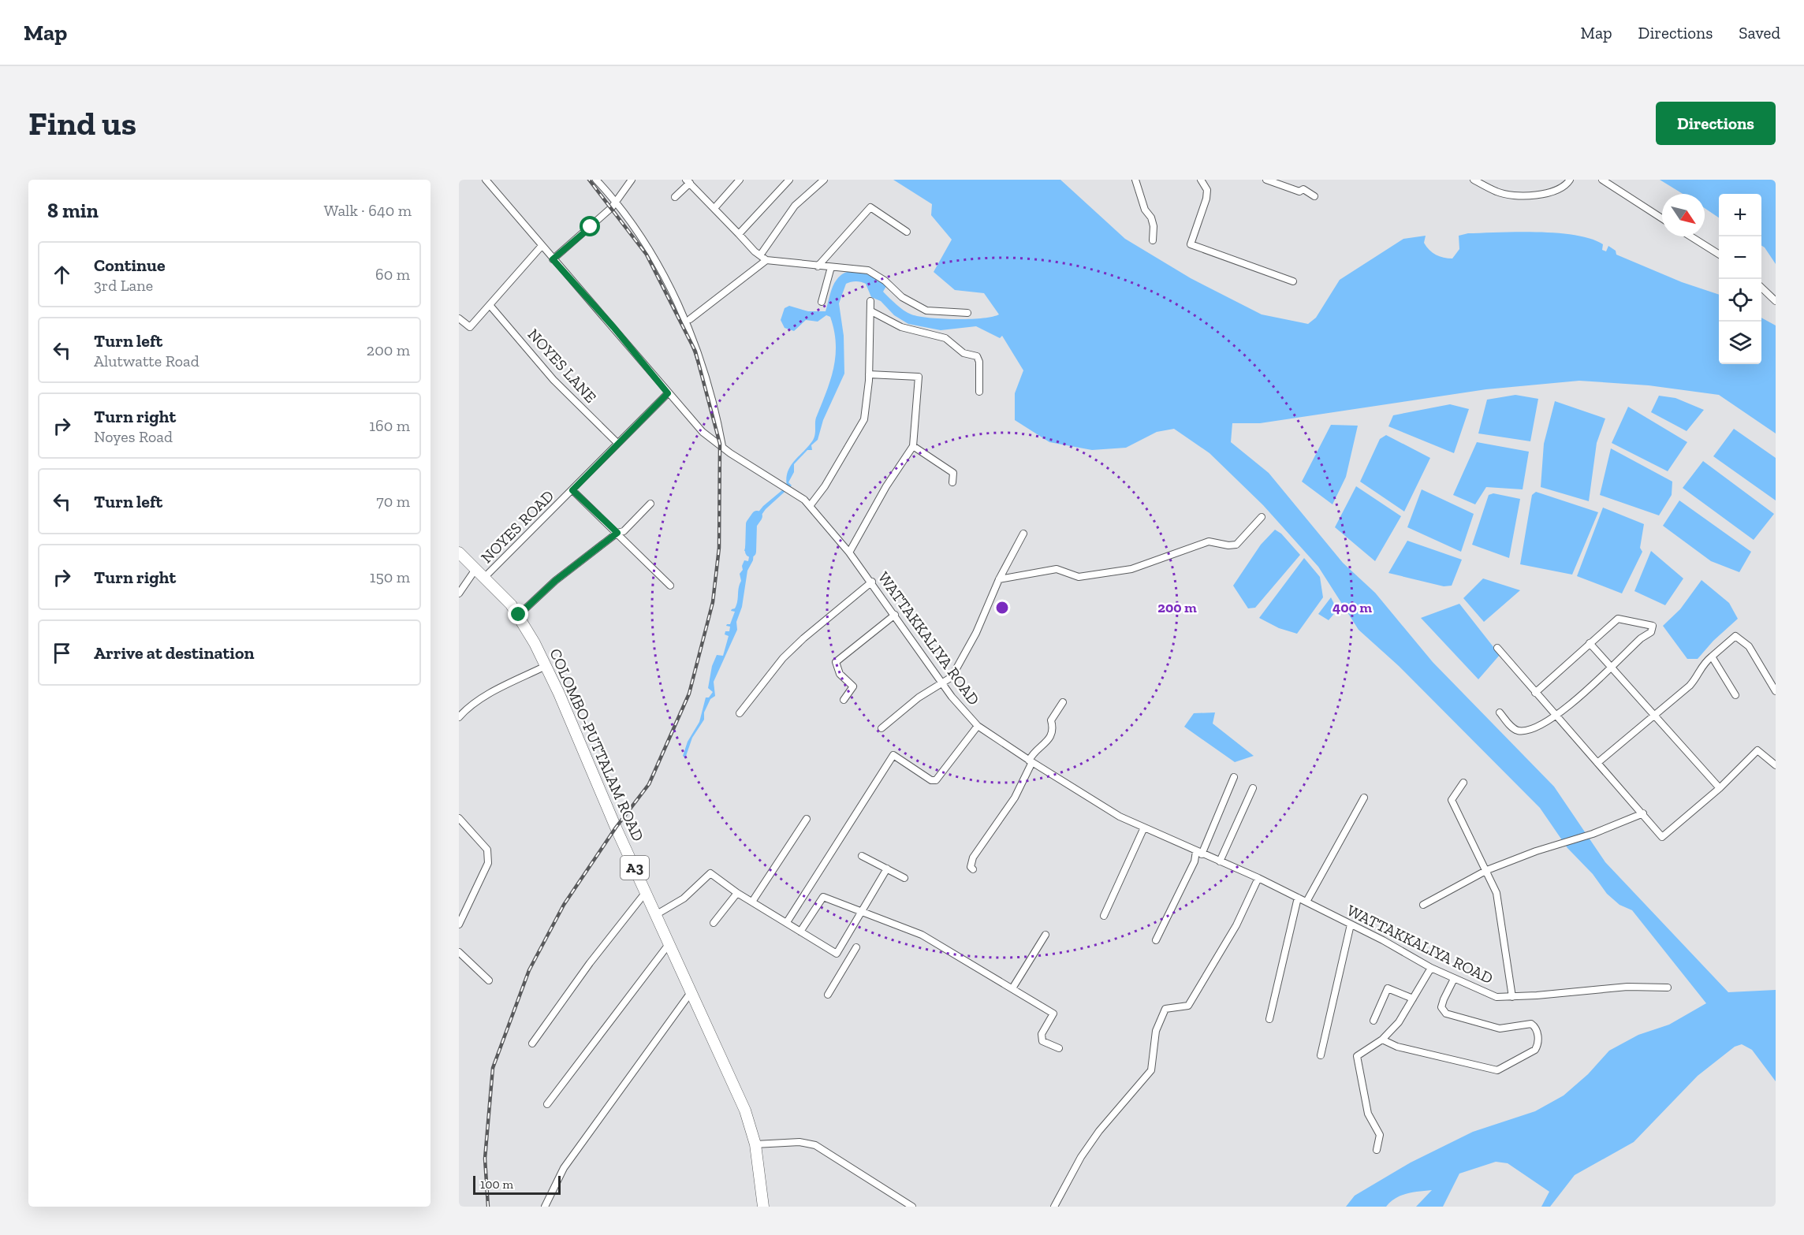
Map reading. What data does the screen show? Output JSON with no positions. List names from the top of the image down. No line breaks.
{"streets":{"highway":["COLOMBO-PUTTALAM ROAD","A3"],"street":["NOYES LANE","NOYES ROAD","WATTAKKALIYA ROAD"]},"crossings":[["NOYES LANE","NOYES ROAD"],["NOYES ROAD","WATTAKKALIYA ROAD"],["NOYES ROAD","COLOMBO-PUTTALAM ROAD"]],"scale_bar":"100 m","north":"bottom right","page":{"header":"Map","nav":["Map","Directions","Saved"],"buttons":"Directions","title":"Find us","heading":["8 min","Walk · 640 m"],"map_buttons":["+","−"],"list":[["Continue","3rd Lane","60 m"],["Turn left","Alutwatte Road","200 m"],["Turn right","Noyes Road","160 m"],["Turn left","70 m"],["Turn right","150 m"],"Arrive at destination"],"scale":"100 m"},"rings":["200 m","400 m"]}
